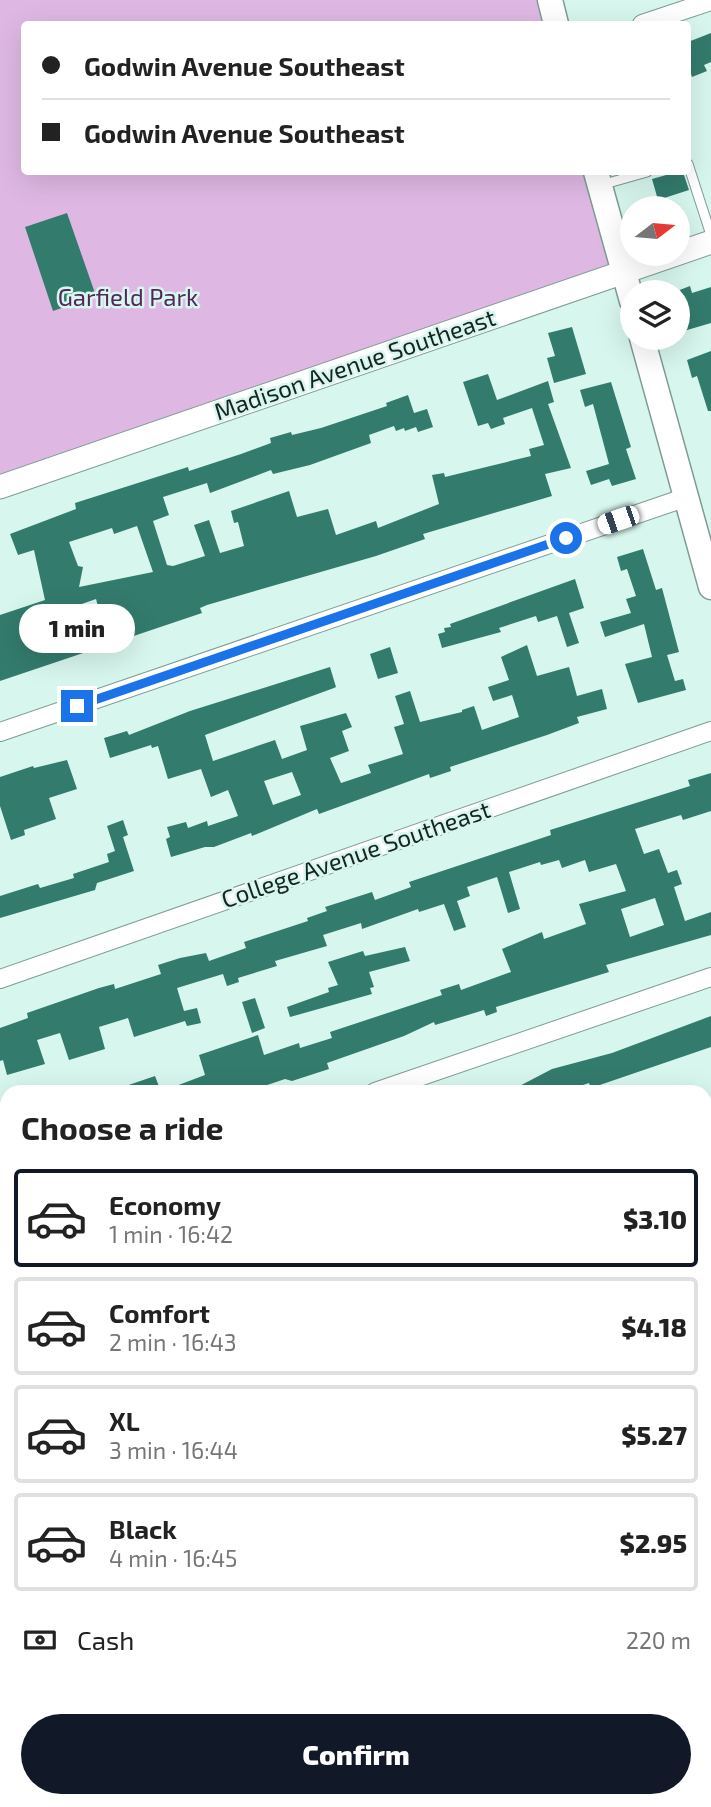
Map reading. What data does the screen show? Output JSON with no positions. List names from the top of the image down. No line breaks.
{"streets":{"street":["Madison Avenue Southeast","College Avenue Southeast"]},"parks":["Garfield Park"],"north":"right","page":{"banner":["Godwin Avenue Southeast","Godwin Avenue Southeast"],"bubble":"1 min","heading":"Choose a ride","list":[{"name":"Economy","note":"1 min · 16:42","value":"$3.10"},{"name":"Comfort","note":"2 min · 16:43","value":"$4.18"},{"name":"XL","note":"3 min · 16:44","value":"$5.27"},{"name":"Black","note":"4 min · 16:45","value":"$2.95"}],"pay":["Cash","220 m"],"buttons":"Confirm"}}
